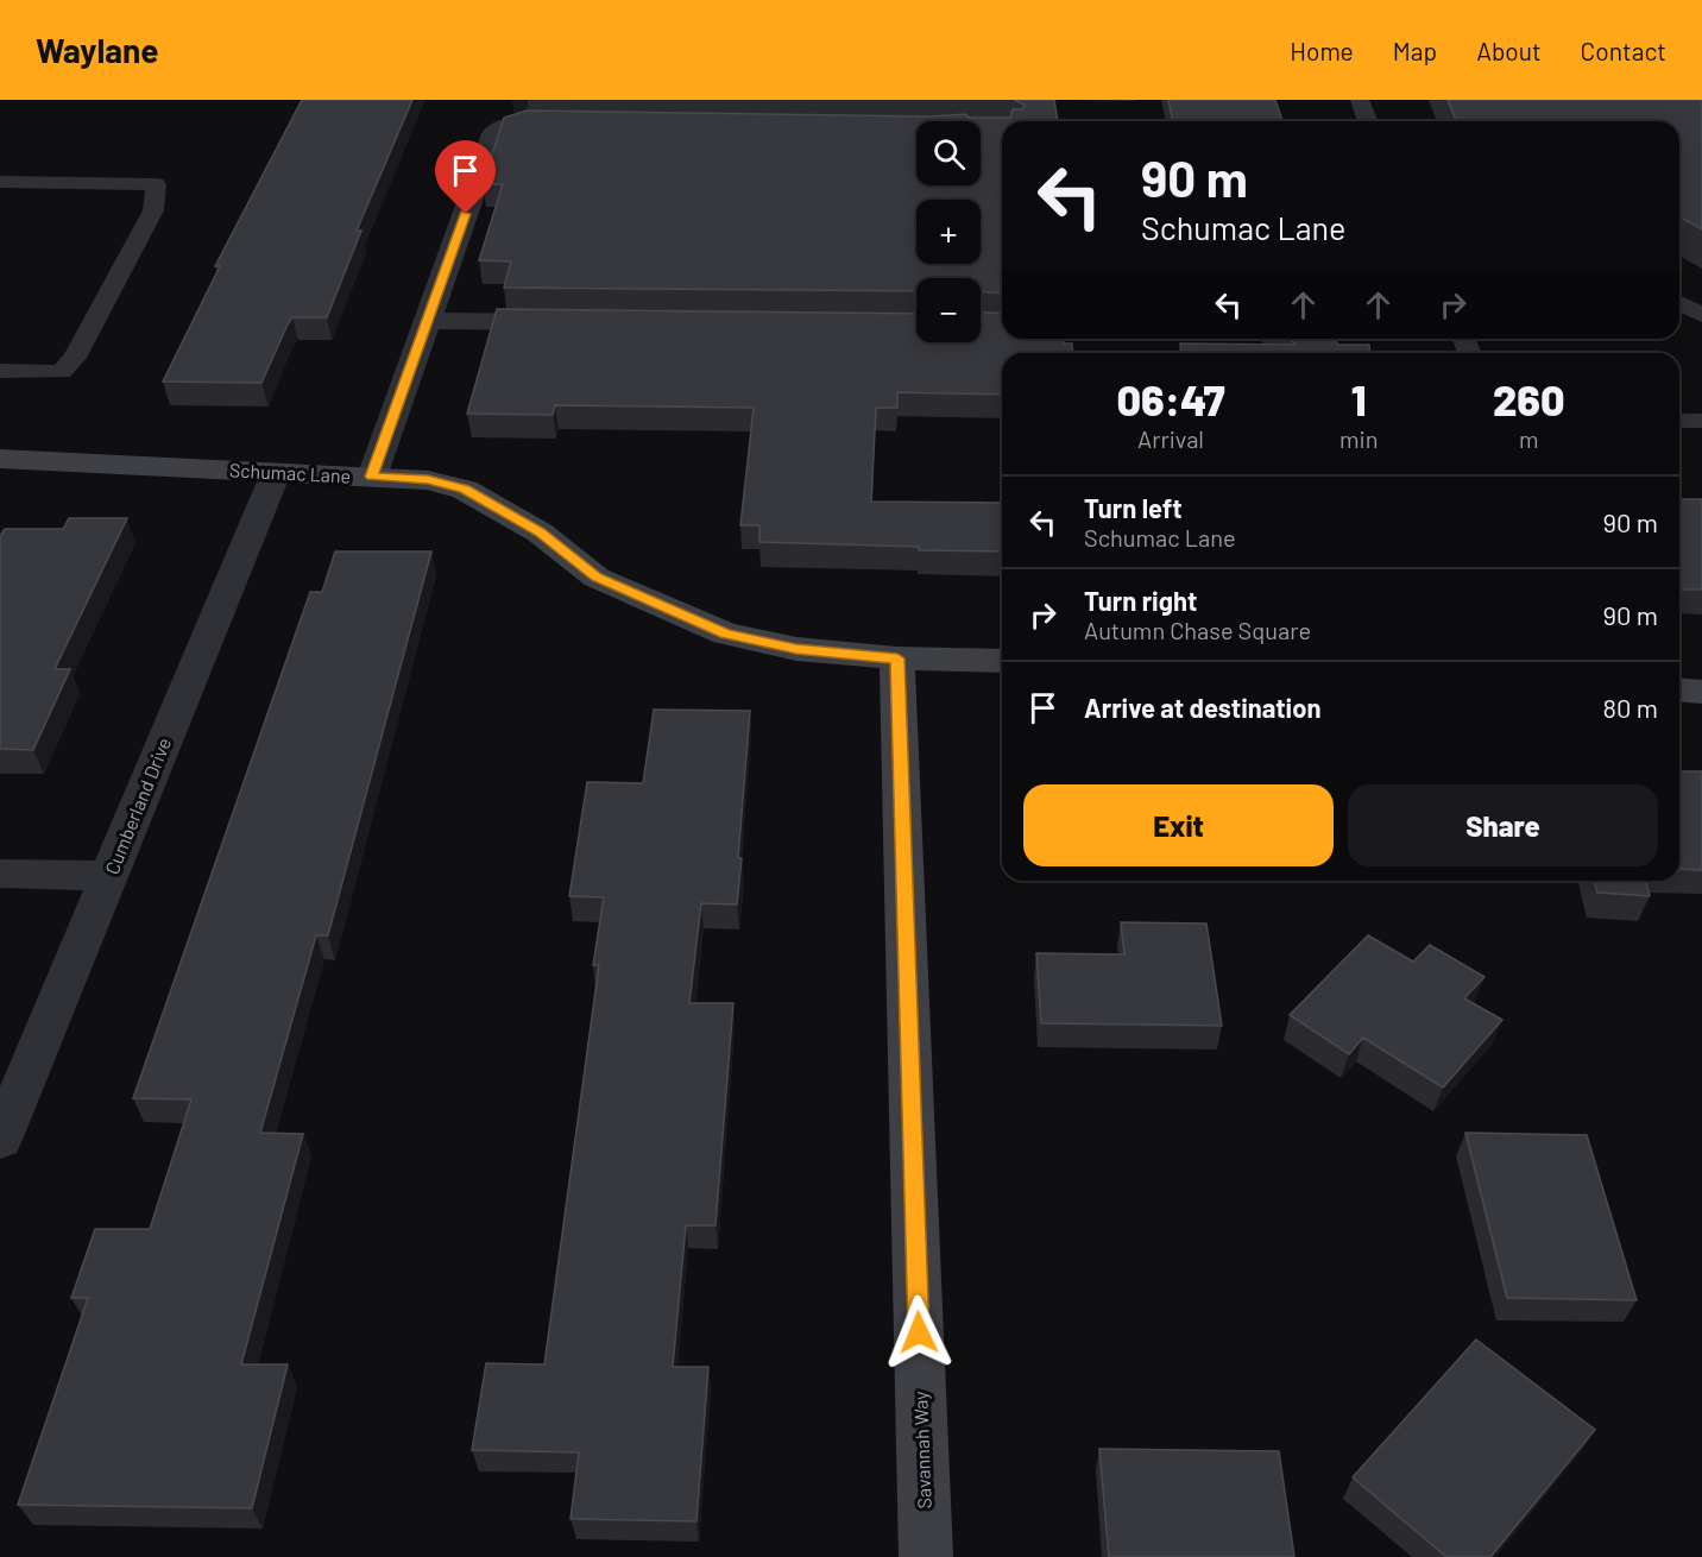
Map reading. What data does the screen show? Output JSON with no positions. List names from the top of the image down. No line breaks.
{"streets":{"street":["Schumac Lane","Cumberland Drive","Savannah Way"]},"crossings":[["Schumac Lane","Cumberland Drive"],["Schumac Lane","Savannah Way"]],"page":{"header":"Waylane","nav":["Home","Map","About","Contact"],"map_buttons":["+","−"],"turn":["90 m","Schumac Lane"],"eta":["06:47","Arrival","1","min","260","m"],"list":[{"name":"Turn left","note":"Schumac Lane","value":"90 m"},{"name":"Turn right","note":"Autumn Chase Square","value":"90 m"},{"name":"Arrive at destination","value":"80 m"}],"buttons":["Exit","Share"]}}
